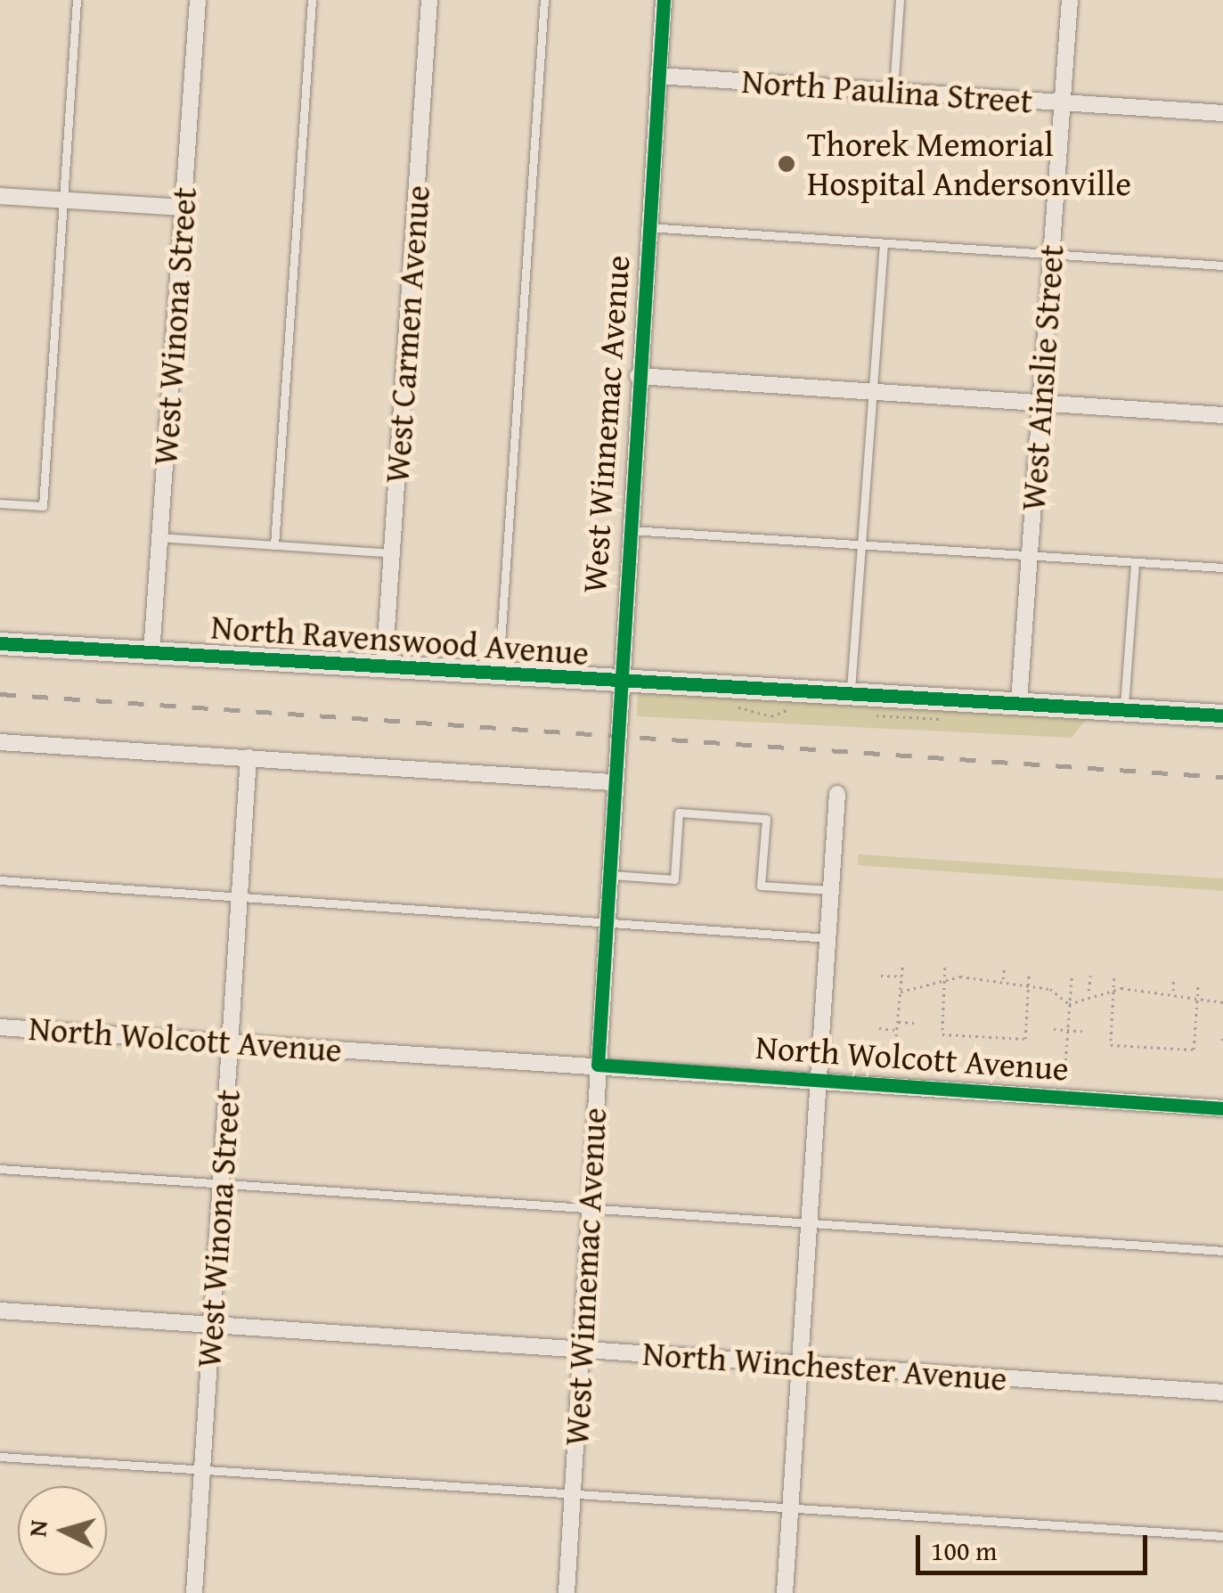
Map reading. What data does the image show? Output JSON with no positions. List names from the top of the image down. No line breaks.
{"streets":{"street":["North Paulina Street","West Winona Street","West Carmen Avenue","West Ainslie Street","West Winnemac Avenue","North Ravenswood Avenue","North Wolcott Avenue","North Winchester Avenue"]},"crossings":[["North Paulina Street","West Ainslie Street"],["North Paulina Street","West Winnemac Avenue"],["West Winona Street","North Ravenswood Avenue"],["West Winona Street","North Wolcott Avenue"],["West Winona Street","North Winchester Avenue"],["West Carmen Avenue","North Ravenswood Avenue"],["West Ainslie Street","North Ravenswood Avenue"],["West Winnemac Avenue","North Ravenswood Avenue"],["West Winnemac Avenue","North Wolcott Avenue"],["West Winnemac Avenue","North Winchester Avenue"]],"places":["Thorek Memorial Hospital Andersonville"],"scale_bar":"100 m","north":"left"}
